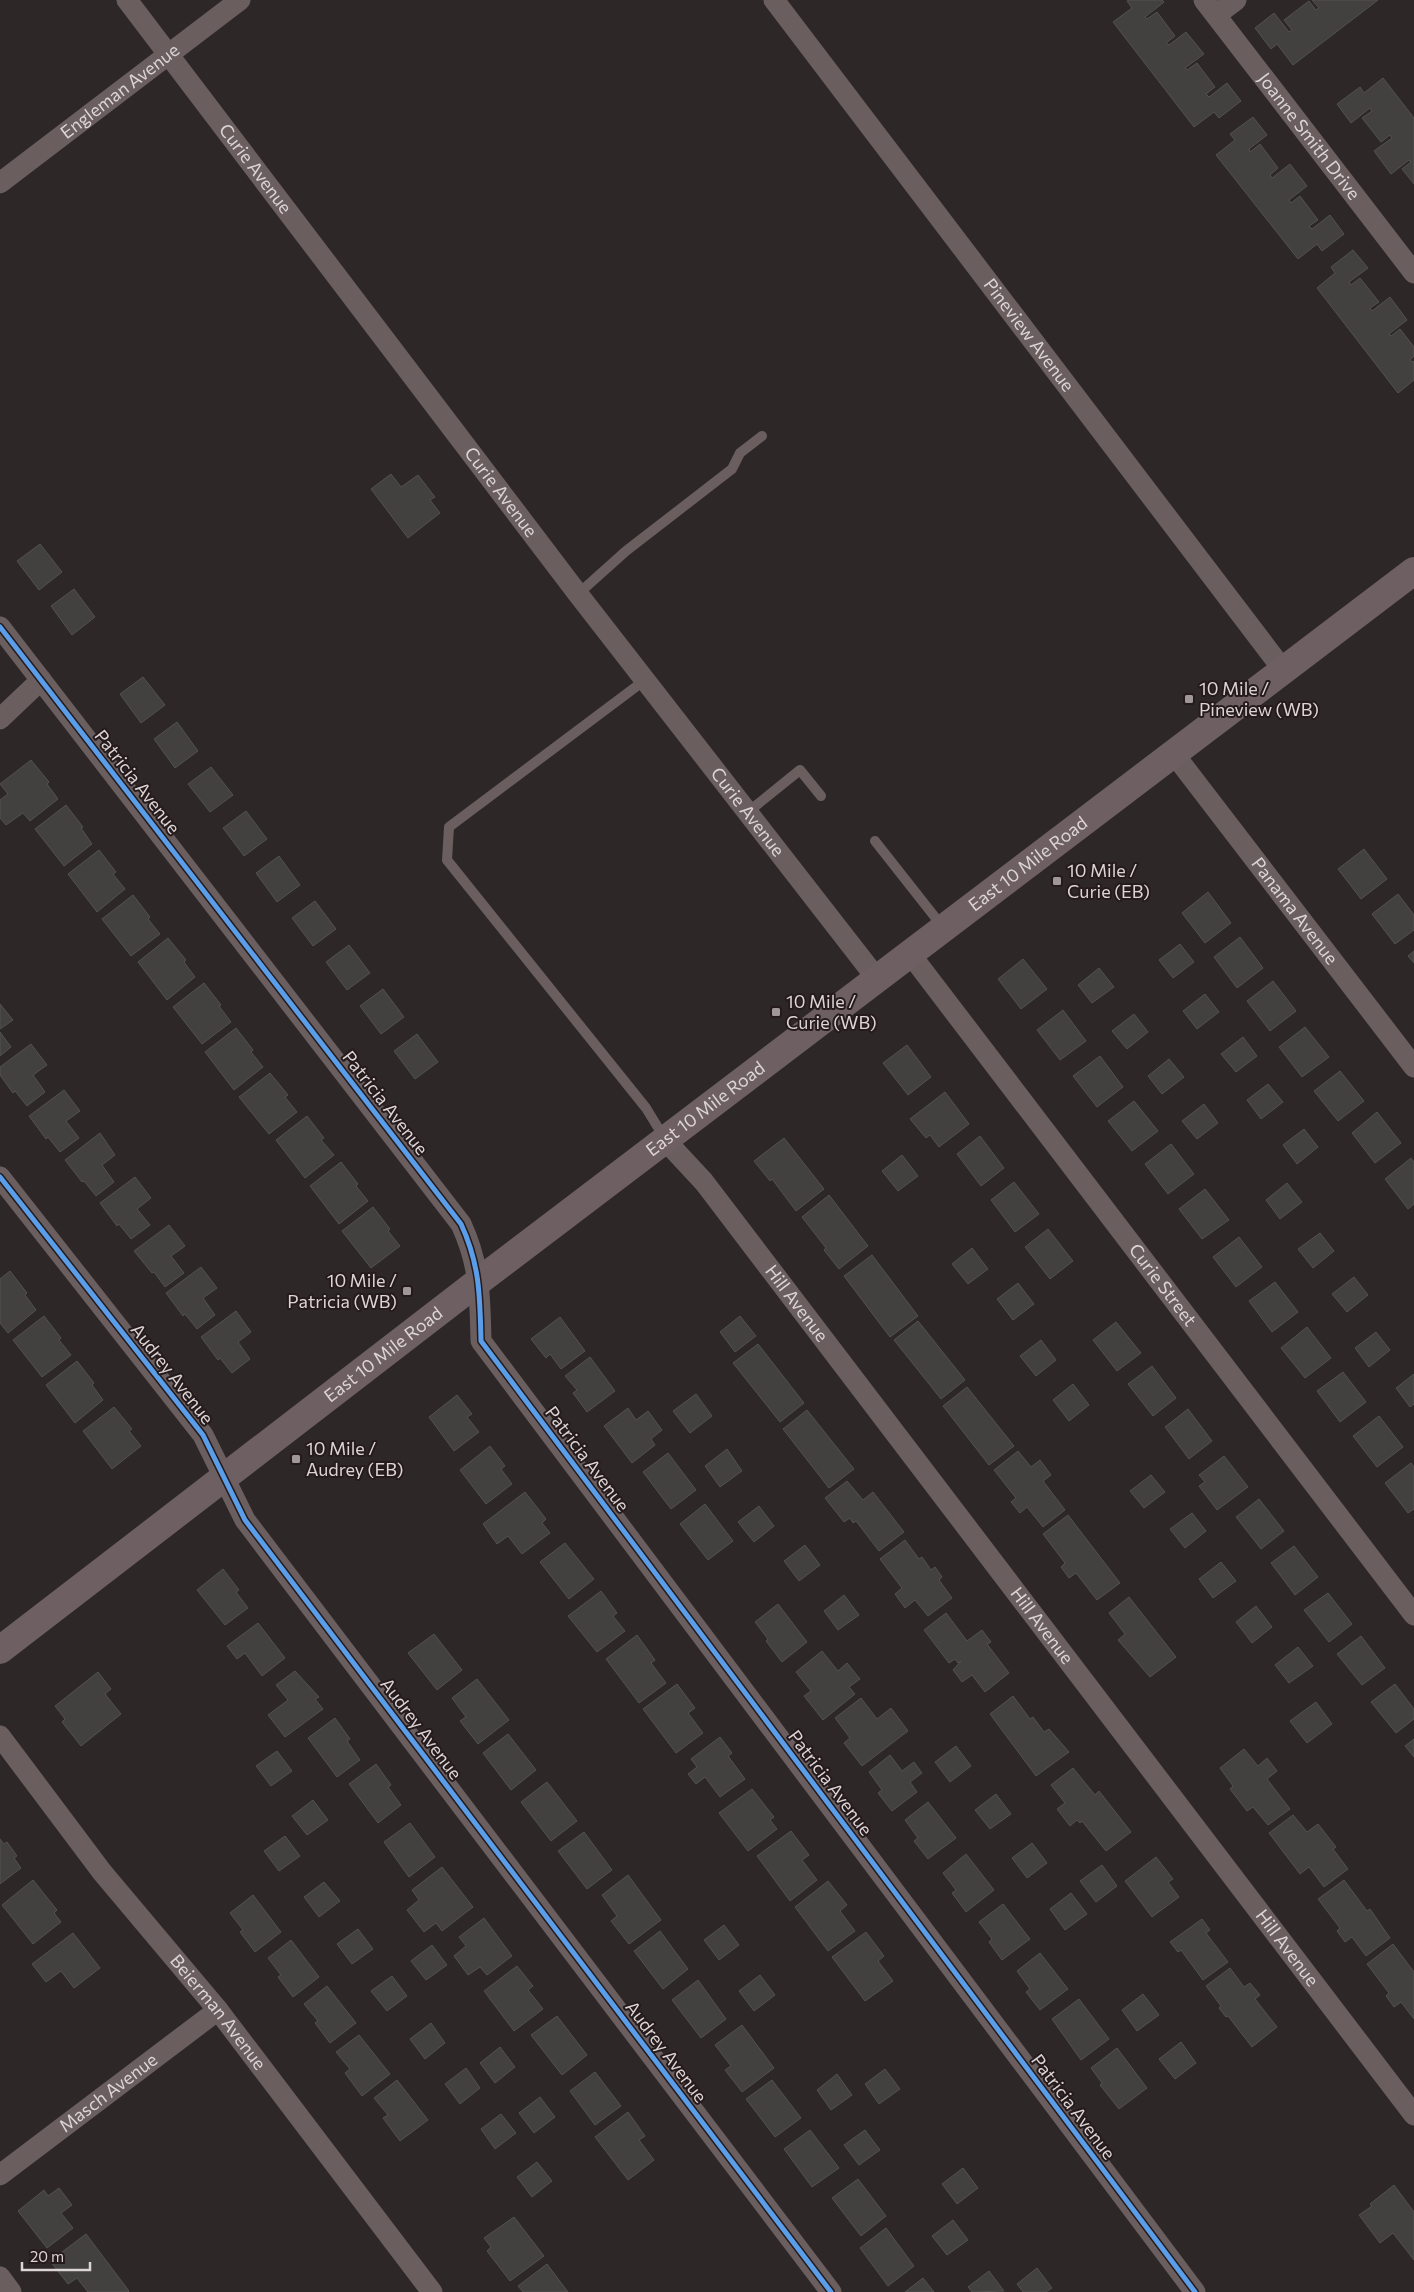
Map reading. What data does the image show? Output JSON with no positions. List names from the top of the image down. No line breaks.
{"streets":{"main road":["East 10 Mile Road"],"street":["Engleman Avenue","Joanne Smith Drive","Curie Avenue","Pineview Avenue","Patricia Avenue","Panama Avenue","Curie Street","Hill Avenue","Audrey Avenue","Beierman Avenue","Masch Avenue"]},"crossings":[["Engleman Avenue","Curie Avenue"],["Curie Avenue","East 10 Mile Road"],["Pineview Avenue","East 10 Mile Road"],["Patricia Avenue","East 10 Mile Road"],["East 10 Mile Road","Panama Avenue"],["East 10 Mile Road","Curie Street"],["East 10 Mile Road","Hill Avenue"],["East 10 Mile Road","Audrey Avenue"],["Beierman Avenue","Masch Avenue"]],"places":{"transit":["10 Mile / Pineview (WB)","10 Mile / Curie (EB)","10 Mile / Curie (WB)","10 Mile / Patricia (WB)","10 Mile / Audrey (EB)"]},"scale_bar":"20 m"}
